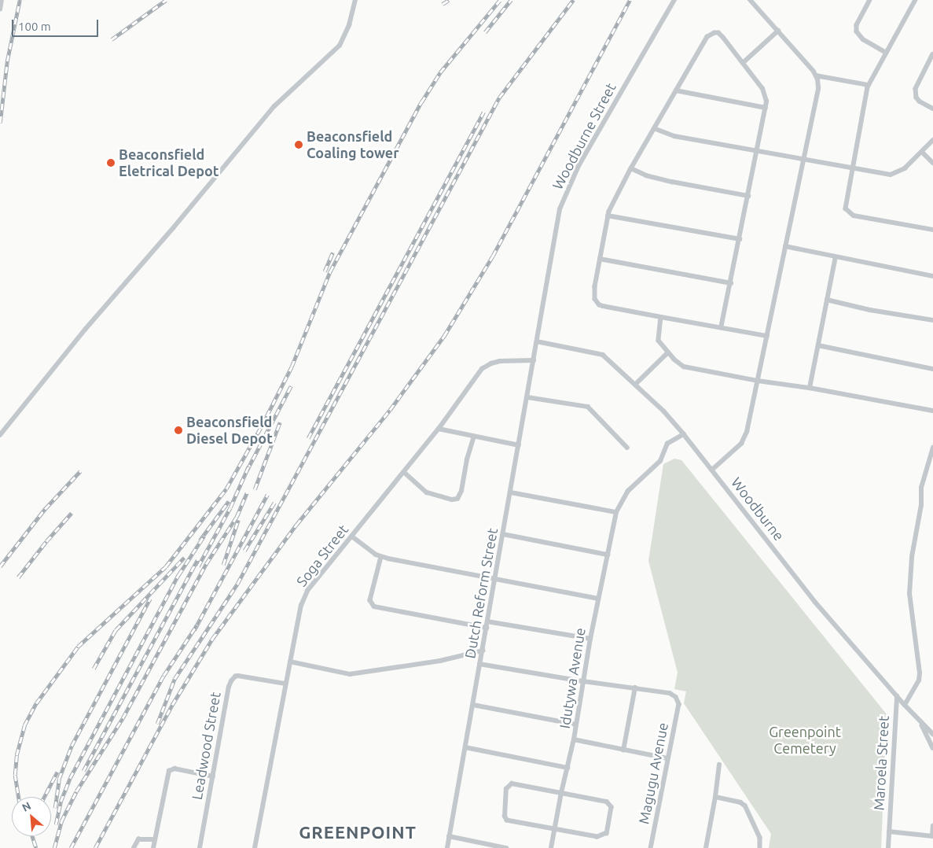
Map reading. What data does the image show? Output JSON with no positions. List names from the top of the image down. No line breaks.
{"streets":{"street":["Woodburne Street","Woodburne","Soga Street","Dutch Reform Street","Idutywa Avenue","Leadwood Street","Maroela Street","Magugu Avenue"]},"crossings":[["Woodburne Street","Woodburne"],["Woodburne Street","Dutch Reform Street"],["Woodburne","Dutch Reform Street"],["Woodburne","Idutywa Avenue"],["Woodburne","Maroela Street"],["Soga Street","Dutch Reform Street"],["Soga Street","Leadwood Street"]],"districts":["GREENPOINT"],"parks":["Greenpoint Cemetery"],"places":["Beaconsfield Coaling tower","Beaconsfield Eletrical Depot","Beaconsfield Diesel Depot"],"scale_bar":"100 m","north":"top left"}
